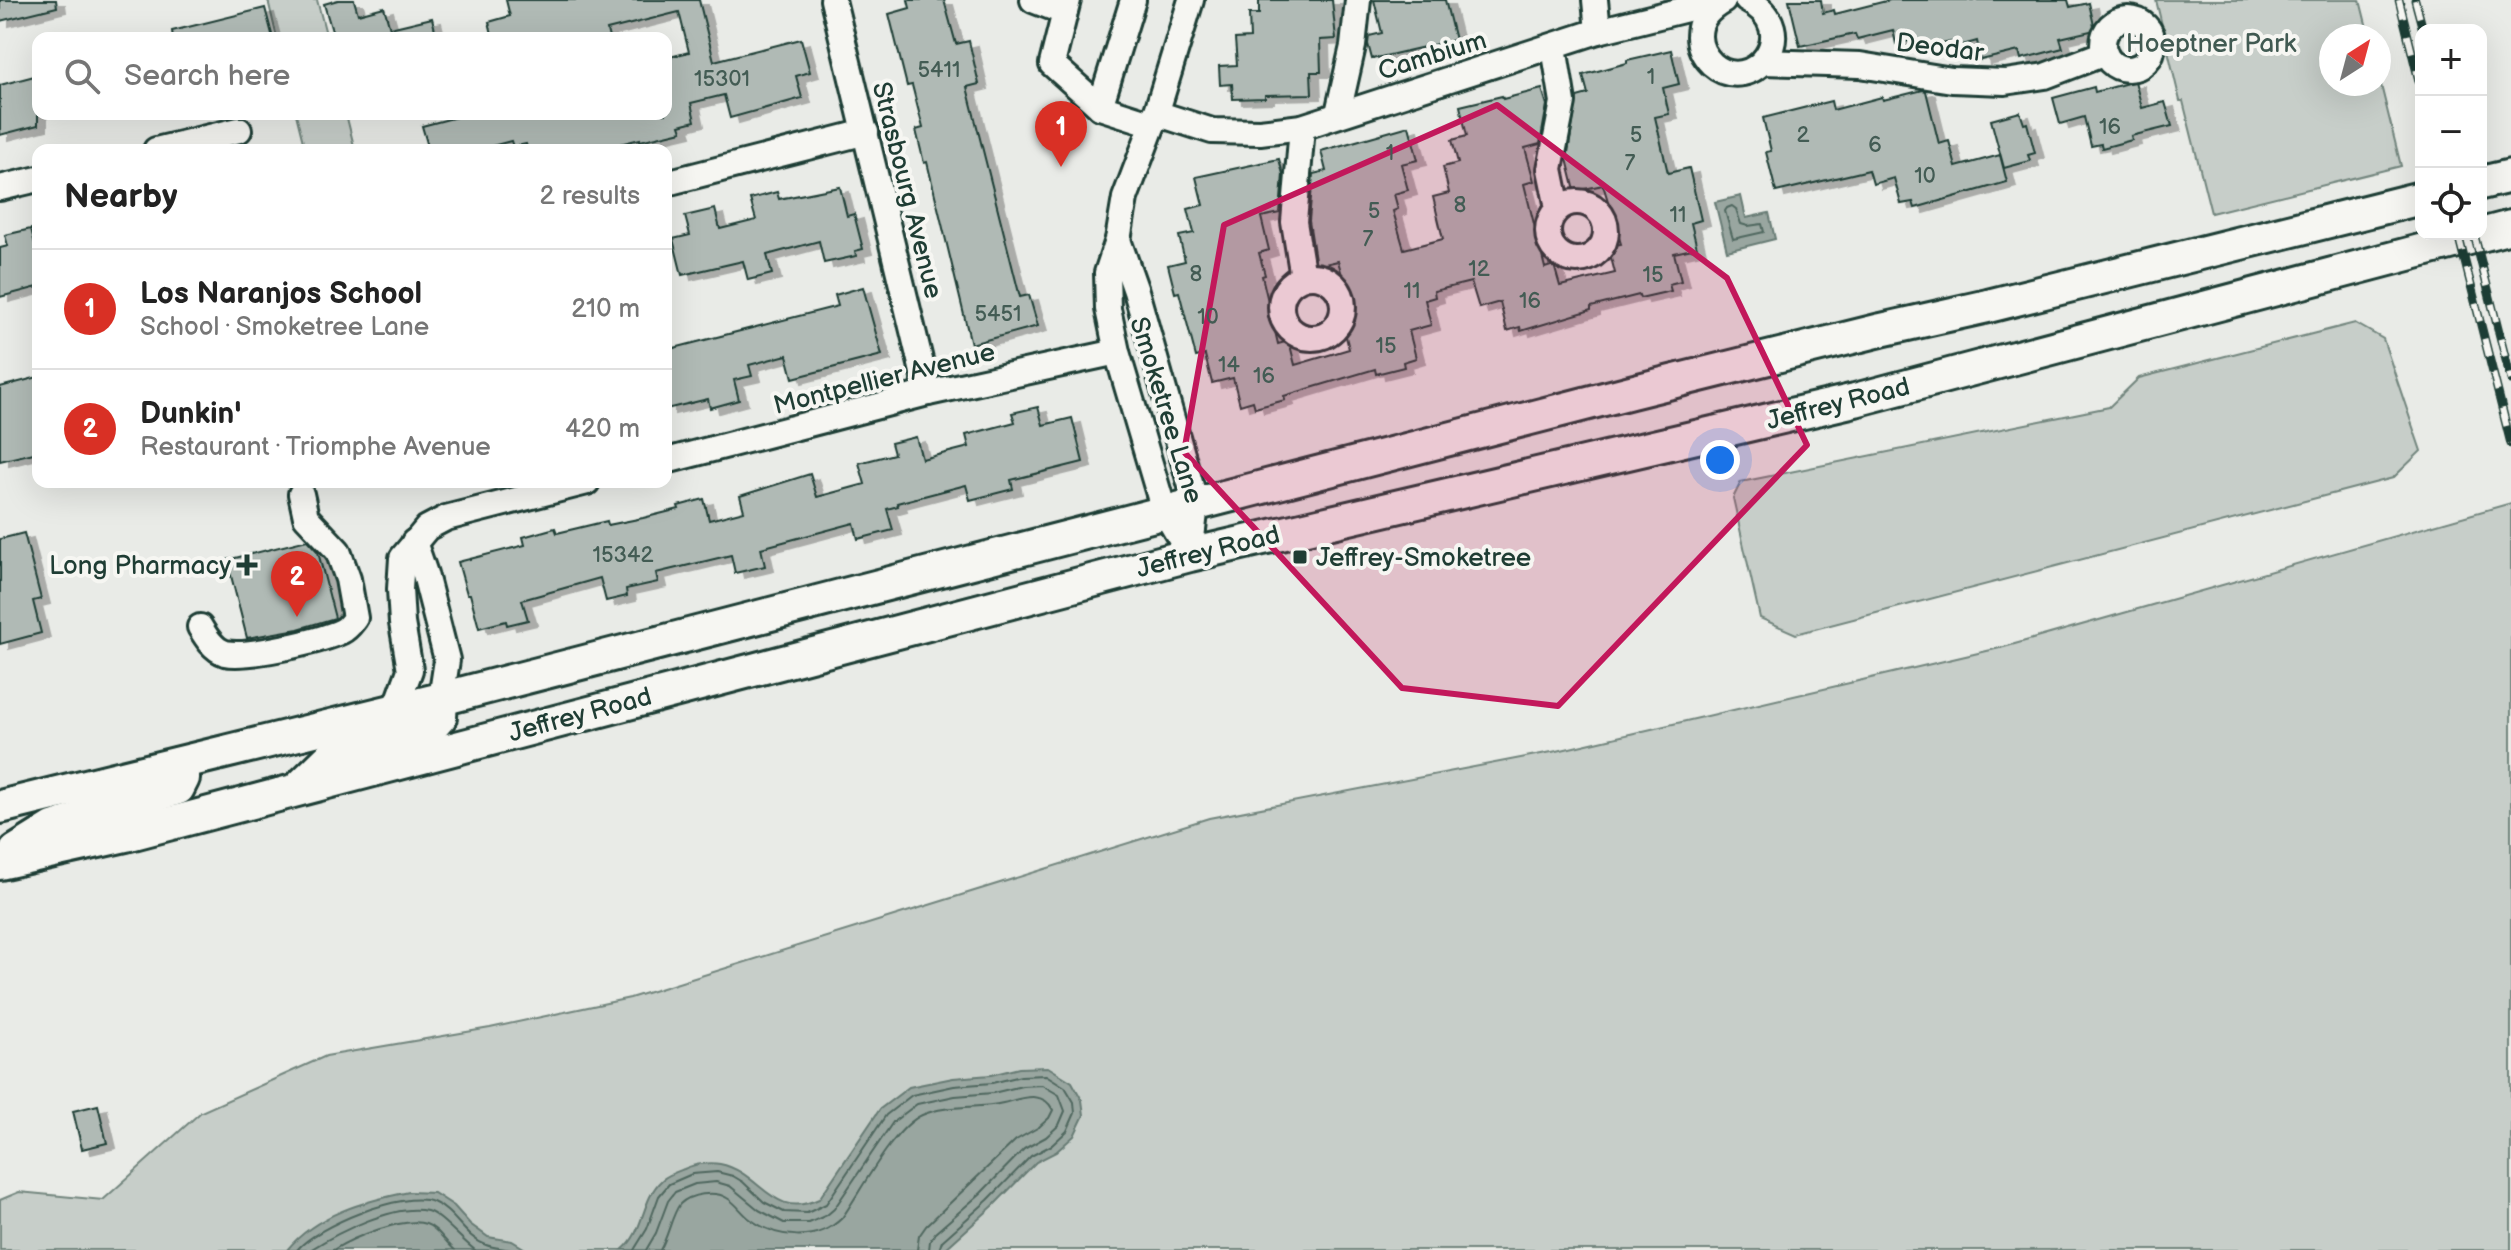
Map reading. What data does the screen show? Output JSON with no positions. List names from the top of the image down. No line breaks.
{"streets":{"main road":["Jeffrey Road"],"street":["Deodar","Cambium","Strasbourg Avenue","Montpellier Avenue","Smoketree Lane"]},"crossings":[["Deodar","Cambium"],["Cambium","Smoketree Lane"],["Strasbourg Avenue","Montpellier Avenue"],["Montpellier Avenue","Smoketree Lane"],["Jeffrey Road","Smoketree Lane"]],"parks":["Hoeptner Park"],"places":{"transit":["Jeffrey-Smoketree"],"health":["Long Pharmacy"]},"house_numbers":["5411","1","15301","16","5","2","6","1","7","10","8","5","11","7","12","8","15","11","16","5451","10","15","14","16","15342"],"north":"top right","page":{"map_buttons":["+","−"],"search":"Search here","pins":["1","2"],"heading":["Nearby","2 results"],"list":[{"mark":"1","name":"Los Naranjos School","note":"School · Smoketree Lane","value":"210 m"},{"mark":"2","name":"Dunkin'","note":"Restaurant · Triomphe Avenue","value":"420 m"}]}}
